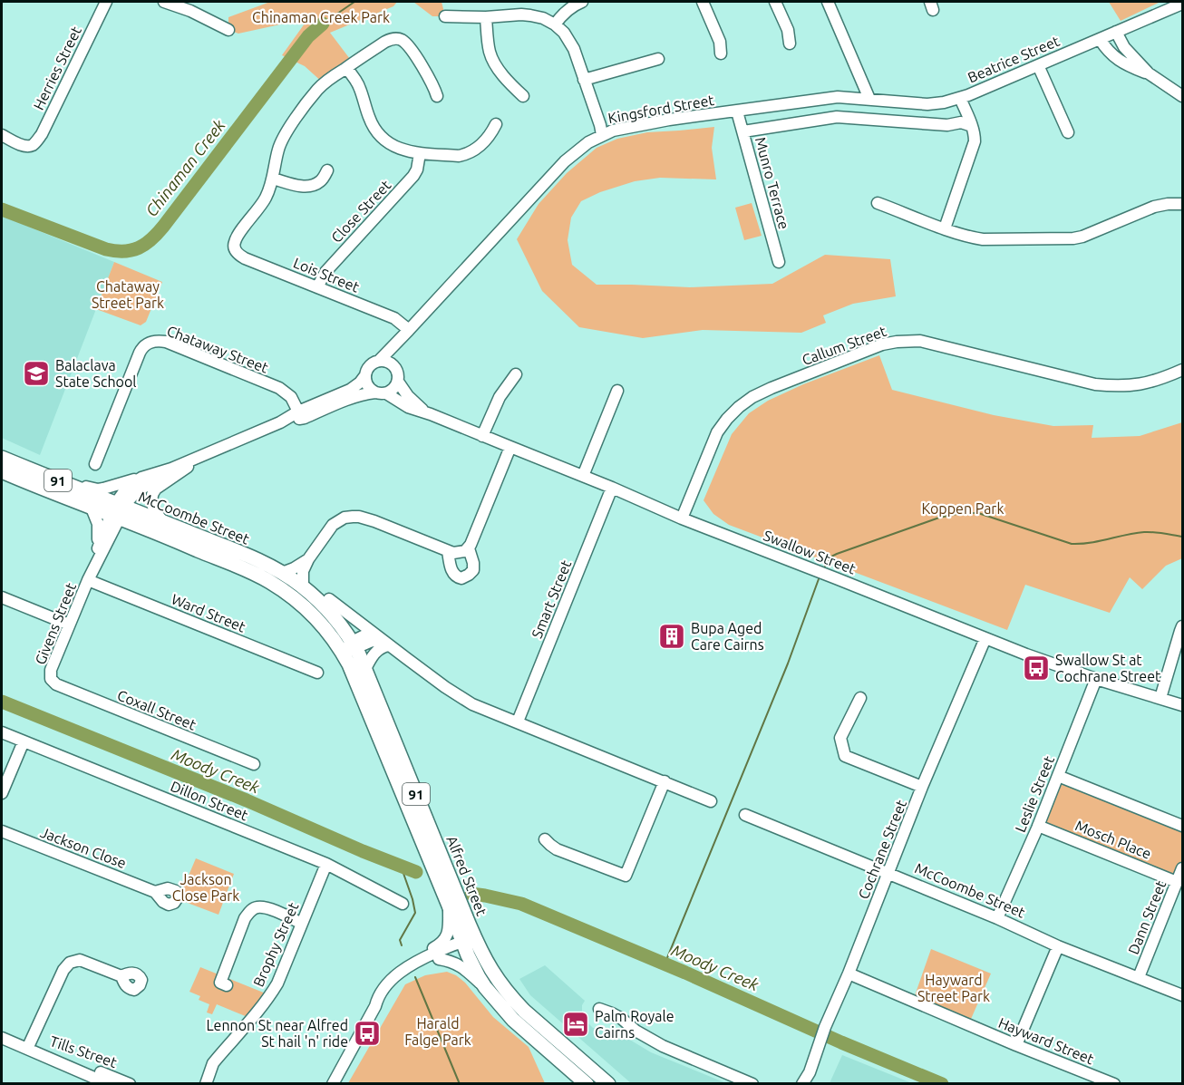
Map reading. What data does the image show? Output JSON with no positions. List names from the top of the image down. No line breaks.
{"streets":{"main road":["91","McCoombe Street","Alfred Street"],"street":["Beatrice Street","Herries Street","Kingsford Street","Munro Terrace","Close Street","Lois Street","Callum Street","Chataway Street","Swallow Street","Smart Street","Ward Street","Givens Street","Coxall Street","Leslie Street","Dillon Street","Mosch Place","Jackson Close","Cochrane Street","Dann Street","Brophy Street","Hayward Street","Tills Street"]},"crossings":[["Beatrice Street","Kingsford Street"],["Kingsford Street","Munro Terrace"],["Kingsford Street","Lois Street"],["Kingsford Street","Swallow Street"],["Close Street","Lois Street"],["Callum Street","Swallow Street"],["McCoombe Street","Givens Street"],["McCoombe Street","Leslie Street"],["McCoombe Street","Cochrane Street"],["McCoombe Street","Alfred Street"],["McCoombe Street","Dann Street"],["Swallow Street","Smart Street"],["Swallow Street","Leslie Street"],["Swallow Street","Cochrane Street"],["Ward Street","Givens Street"],["Givens Street","Coxall Street"],["Leslie Street","Mosch Place"],["Dillon Street","Brophy Street"],["Mosch Place","Dann Street"],["Cochrane Street","Hayward Street"]],"water":["Chinaman Creek","Moody Creek"],"parks":["Chinaman Creek Park","Chataway Street Park","Koppen Park","Jackson Close Park","Hayward Street Park","Harald Falge Park"],"places":{"school or university":["Balaclava State School"],"building":["Bupa Aged Care Cairns"],"bus stop":["Swallow St at Cochrane Street","Lennon St near Alfred St hail 'n' ride"],"hotel":["Palm Royale Cairns"]}}
